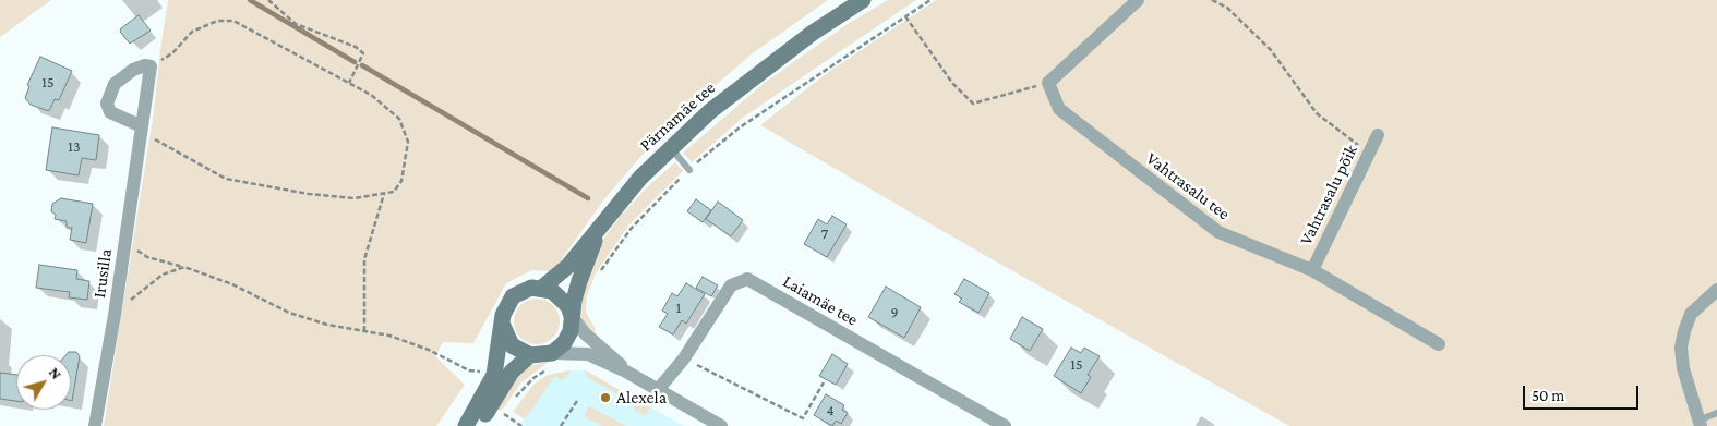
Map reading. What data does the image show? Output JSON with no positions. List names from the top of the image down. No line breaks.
{"streets":{"main road":["Pärnamäe tee"],"street":["Vahtrasalu tee","Vahtrasalu põik","Irusilla","Laiamäe tee"]},"crossings":[["Vahtrasalu tee","Vahtrasalu põik"]],"places":["Alexela"],"house_numbers":["15","13","7","1","9","15","4"],"scale_bar":"50 m","north":"top right"}
